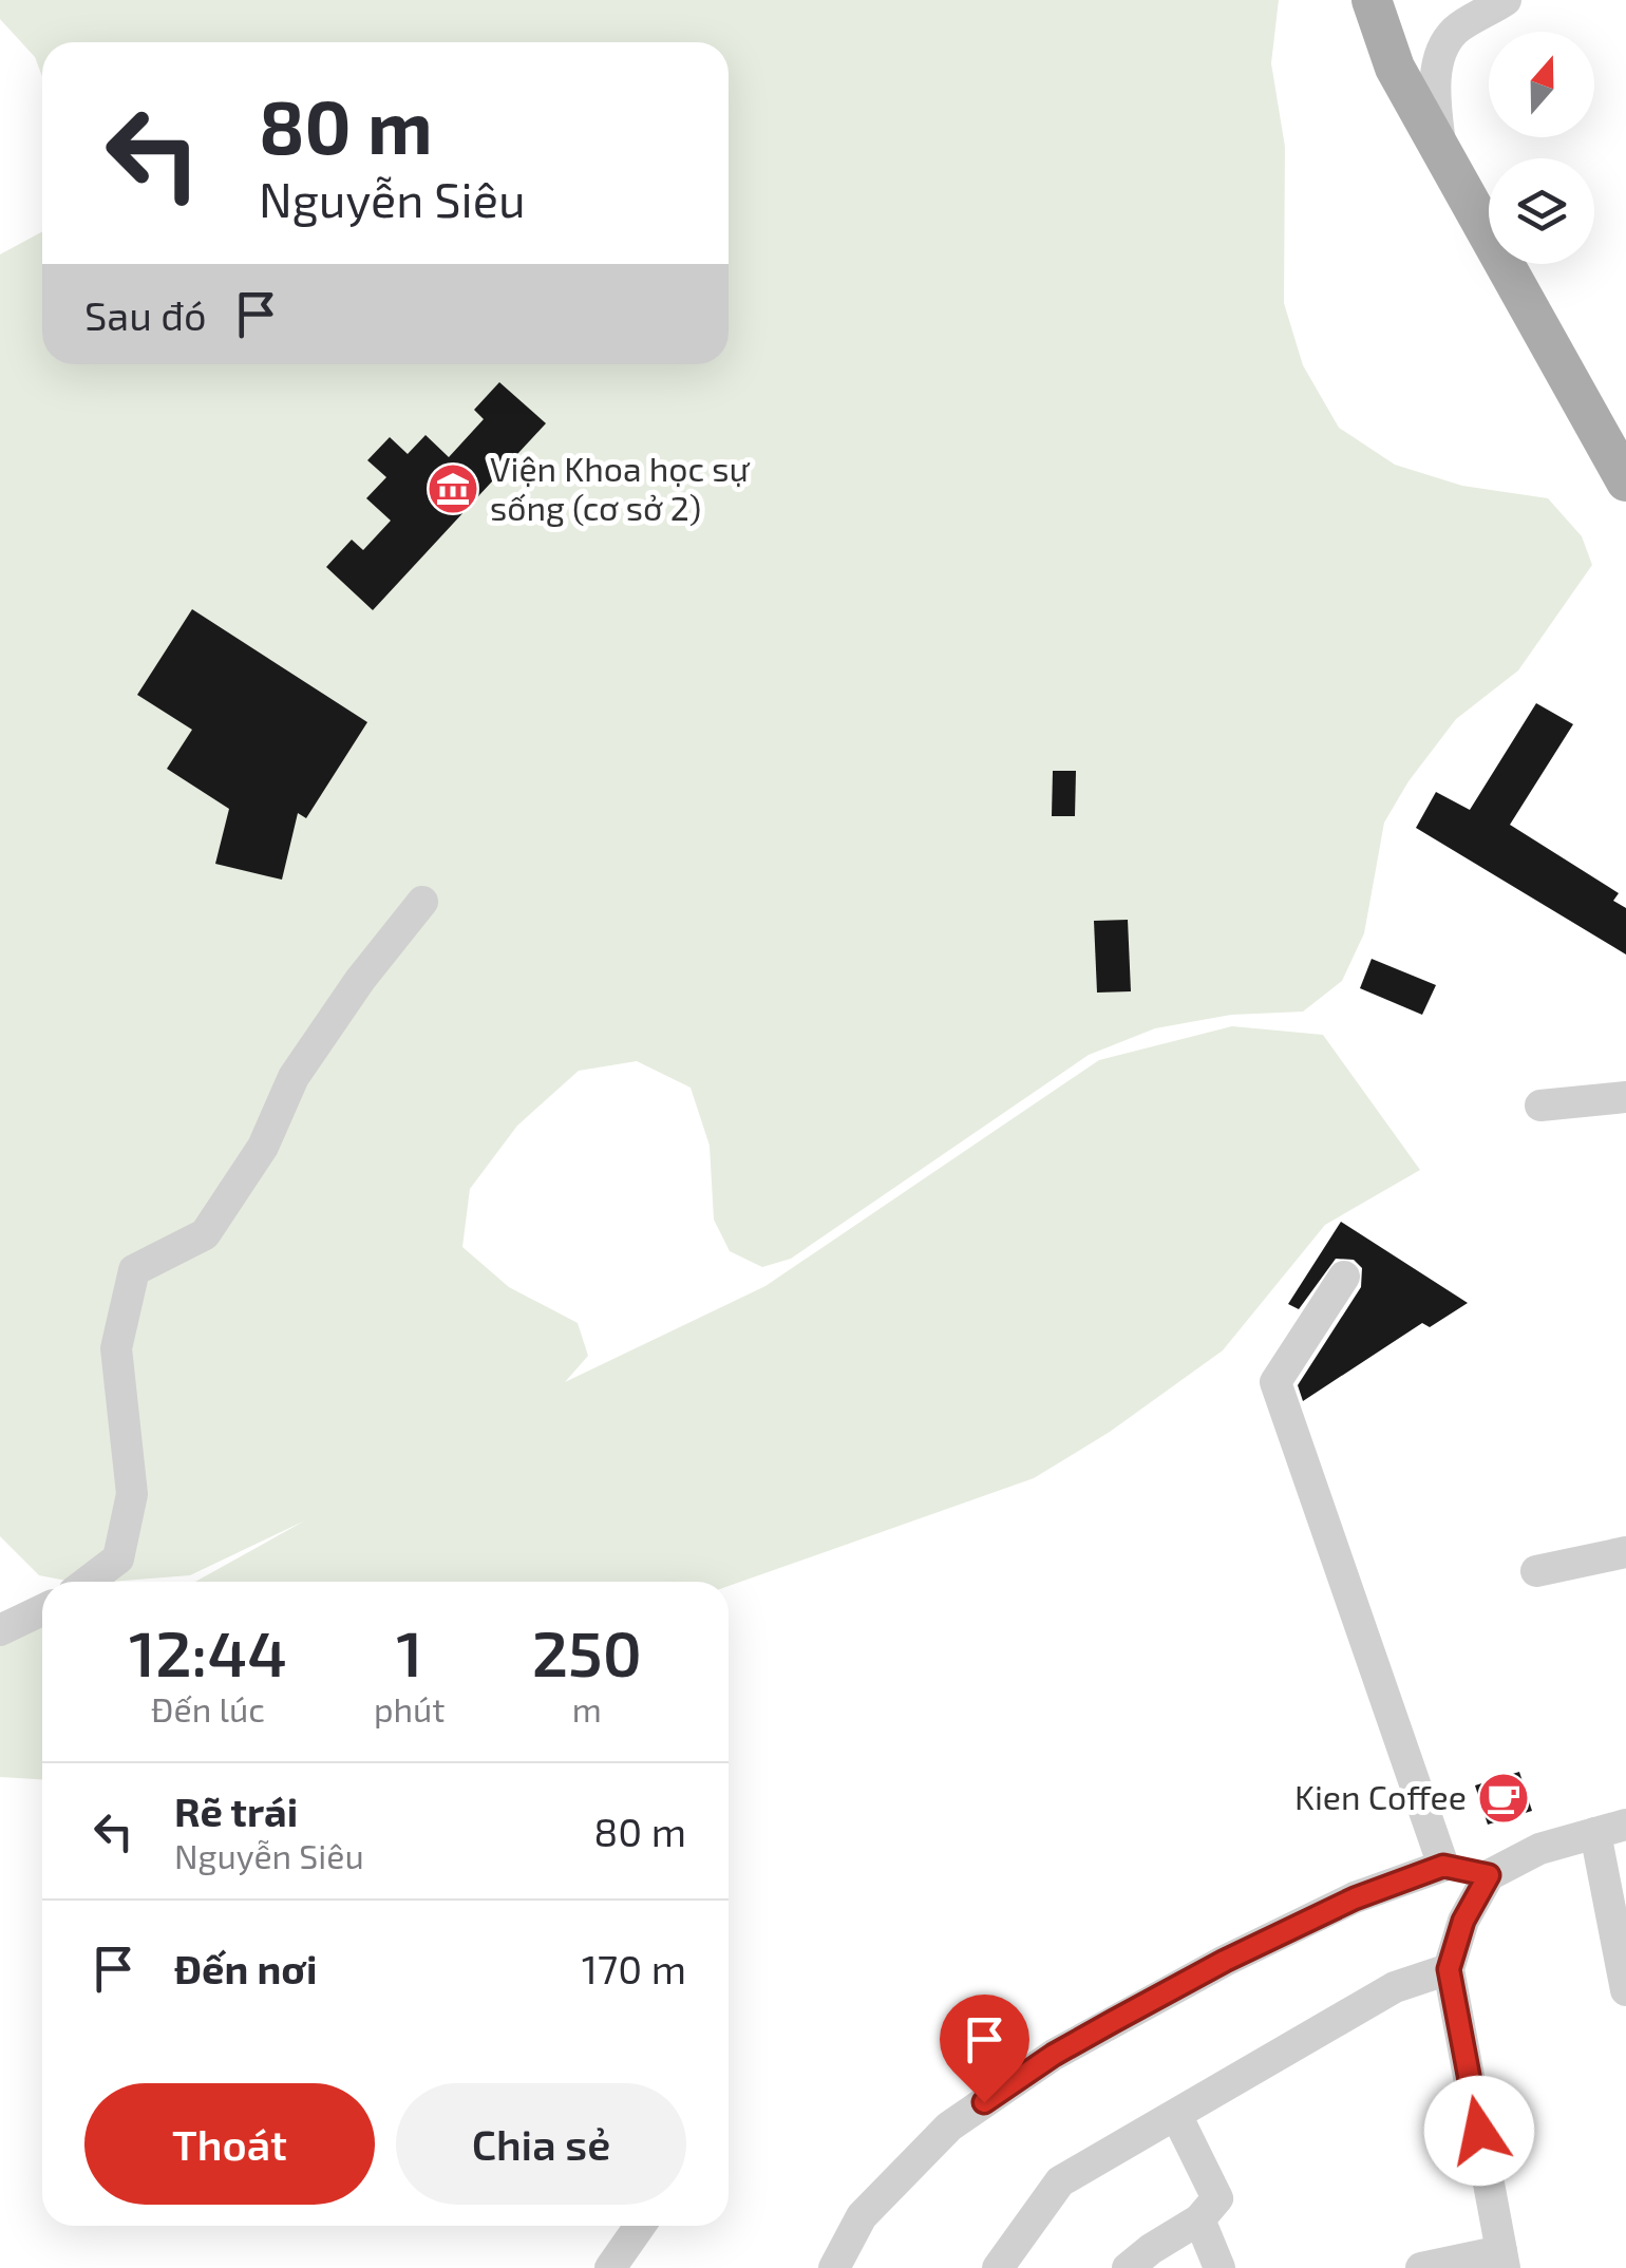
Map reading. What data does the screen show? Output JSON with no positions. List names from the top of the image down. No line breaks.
{"places":{"museum":["Viện Khoa học sự sống (cơ sở 2)"],"cafe":["Kien Coffee"]},"north":"top","page":{"turn":["80 m","Nguyễn Siêu"],"then":"Sau đó","eta":["12:44","Đến lúc","1","phút","250","m"],"list":[{"name":"Rẽ trái","note":"Nguyễn Siêu","value":"80 m"},{"name":"Đến nơi","value":"170 m"}],"buttons":["Thoát","Chia sẻ"]}}
